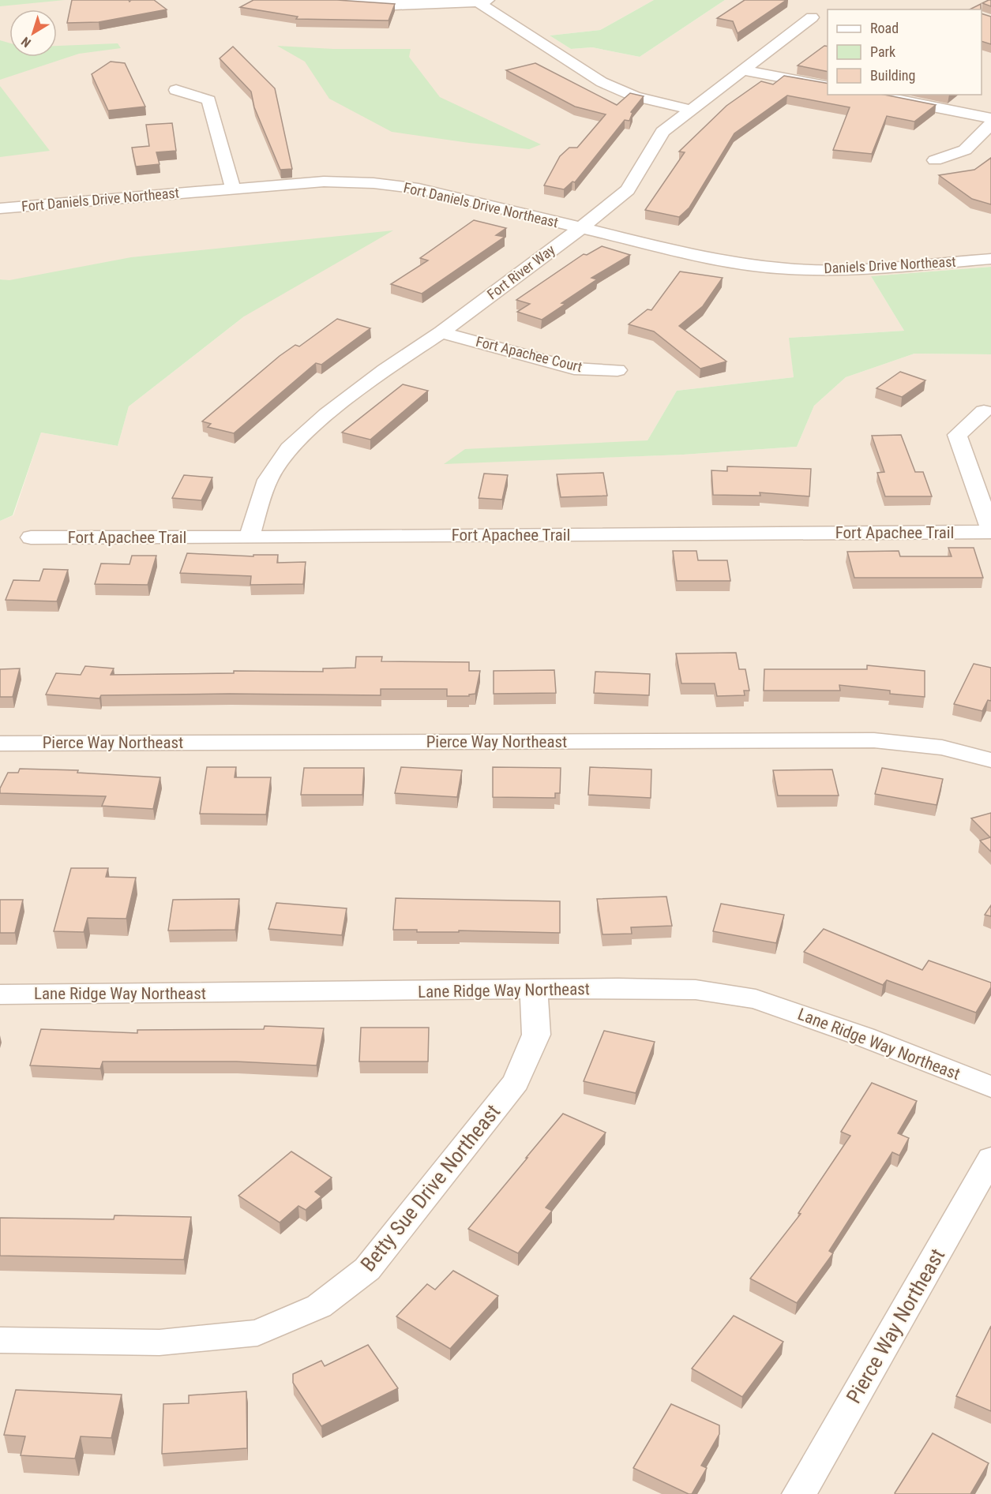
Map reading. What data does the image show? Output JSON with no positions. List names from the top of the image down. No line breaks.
{"streets":{"street":["Fort Daniels Drive Northeast","Daniels Drive Northeast","Fort River Way","Fort Apachee Court","Fort Apachee Trail","Pierce Way Northeast","Lane Ridge Way Northeast","Betty Sue Drive Northeast"]},"crossings":[["Fort Daniels Drive Northeast","Daniels Drive Northeast"],["Fort Daniels Drive Northeast","Fort River Way"],["Fort River Way","Fort Apachee Court"],["Fort River Way","Fort Apachee Trail"],["Lane Ridge Way Northeast","Betty Sue Drive Northeast"]],"legend":["Road","Park","Building"],"north":"bottom left"}
